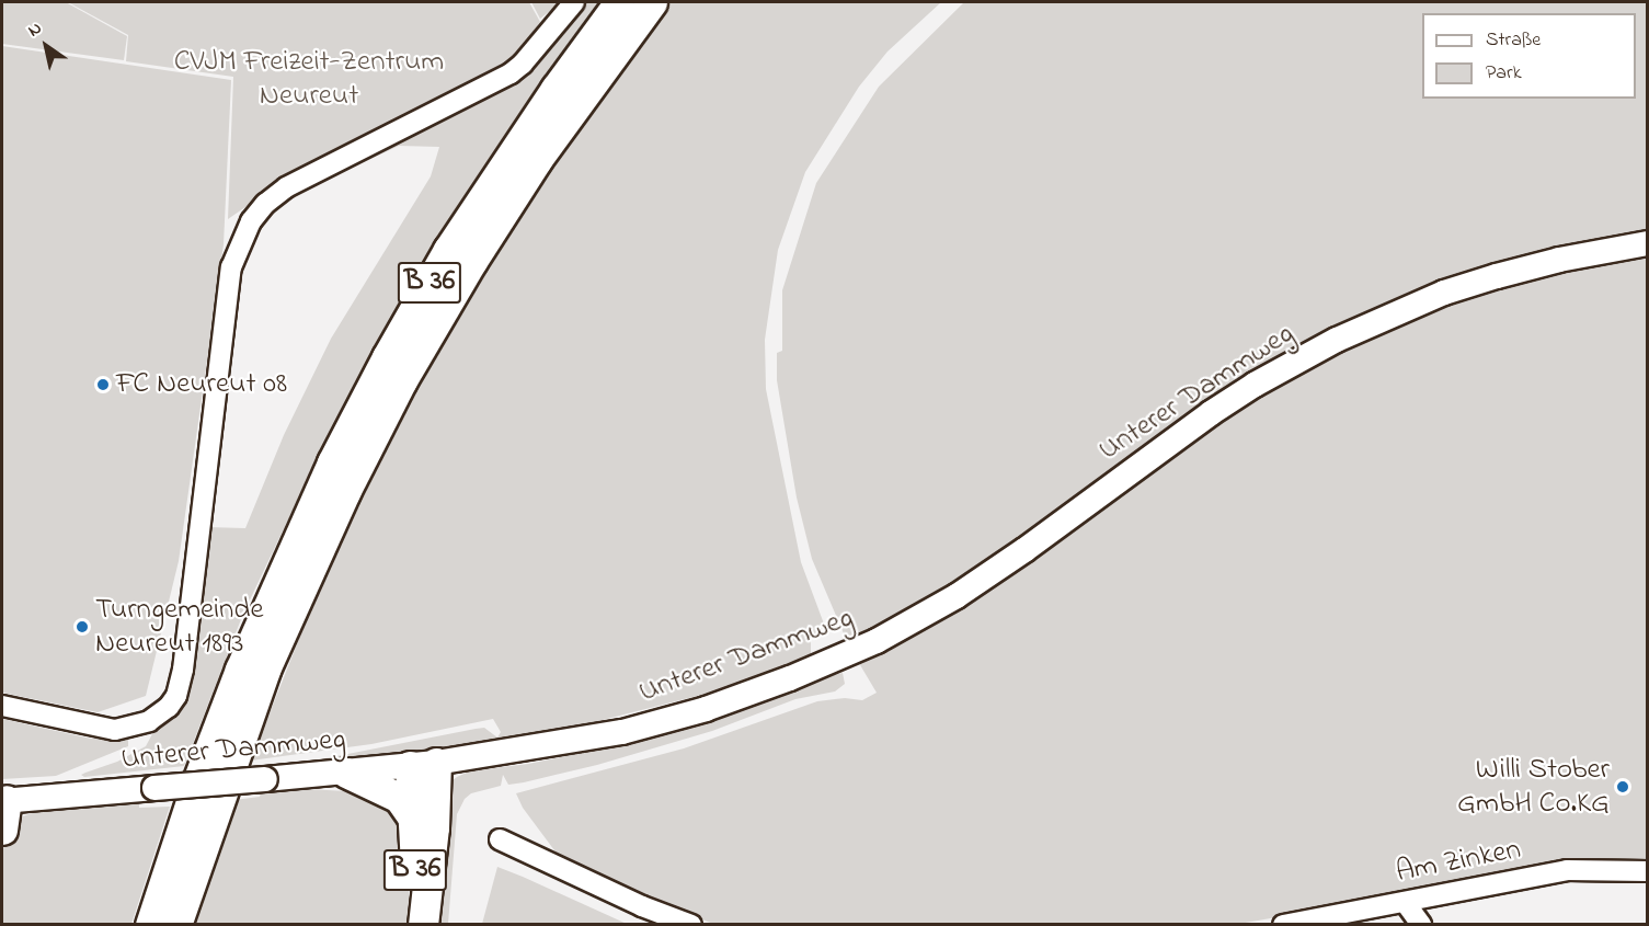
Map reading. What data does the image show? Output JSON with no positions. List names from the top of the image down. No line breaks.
{"streets":{"highway":["B 36"],"main road":["Unterer Dammweg"],"street":["Am Zinken"]},"crossings":[["B 36","Unterer Dammweg"]],"parks":["CVJM Freizeit-Zentrum Neureut"],"places":["FC Neureut 08","Turngemeinde Neureut 1893","Willi Stober GmbH Co.KG"],"legend":["Straße","Park"],"north":"top left"}
